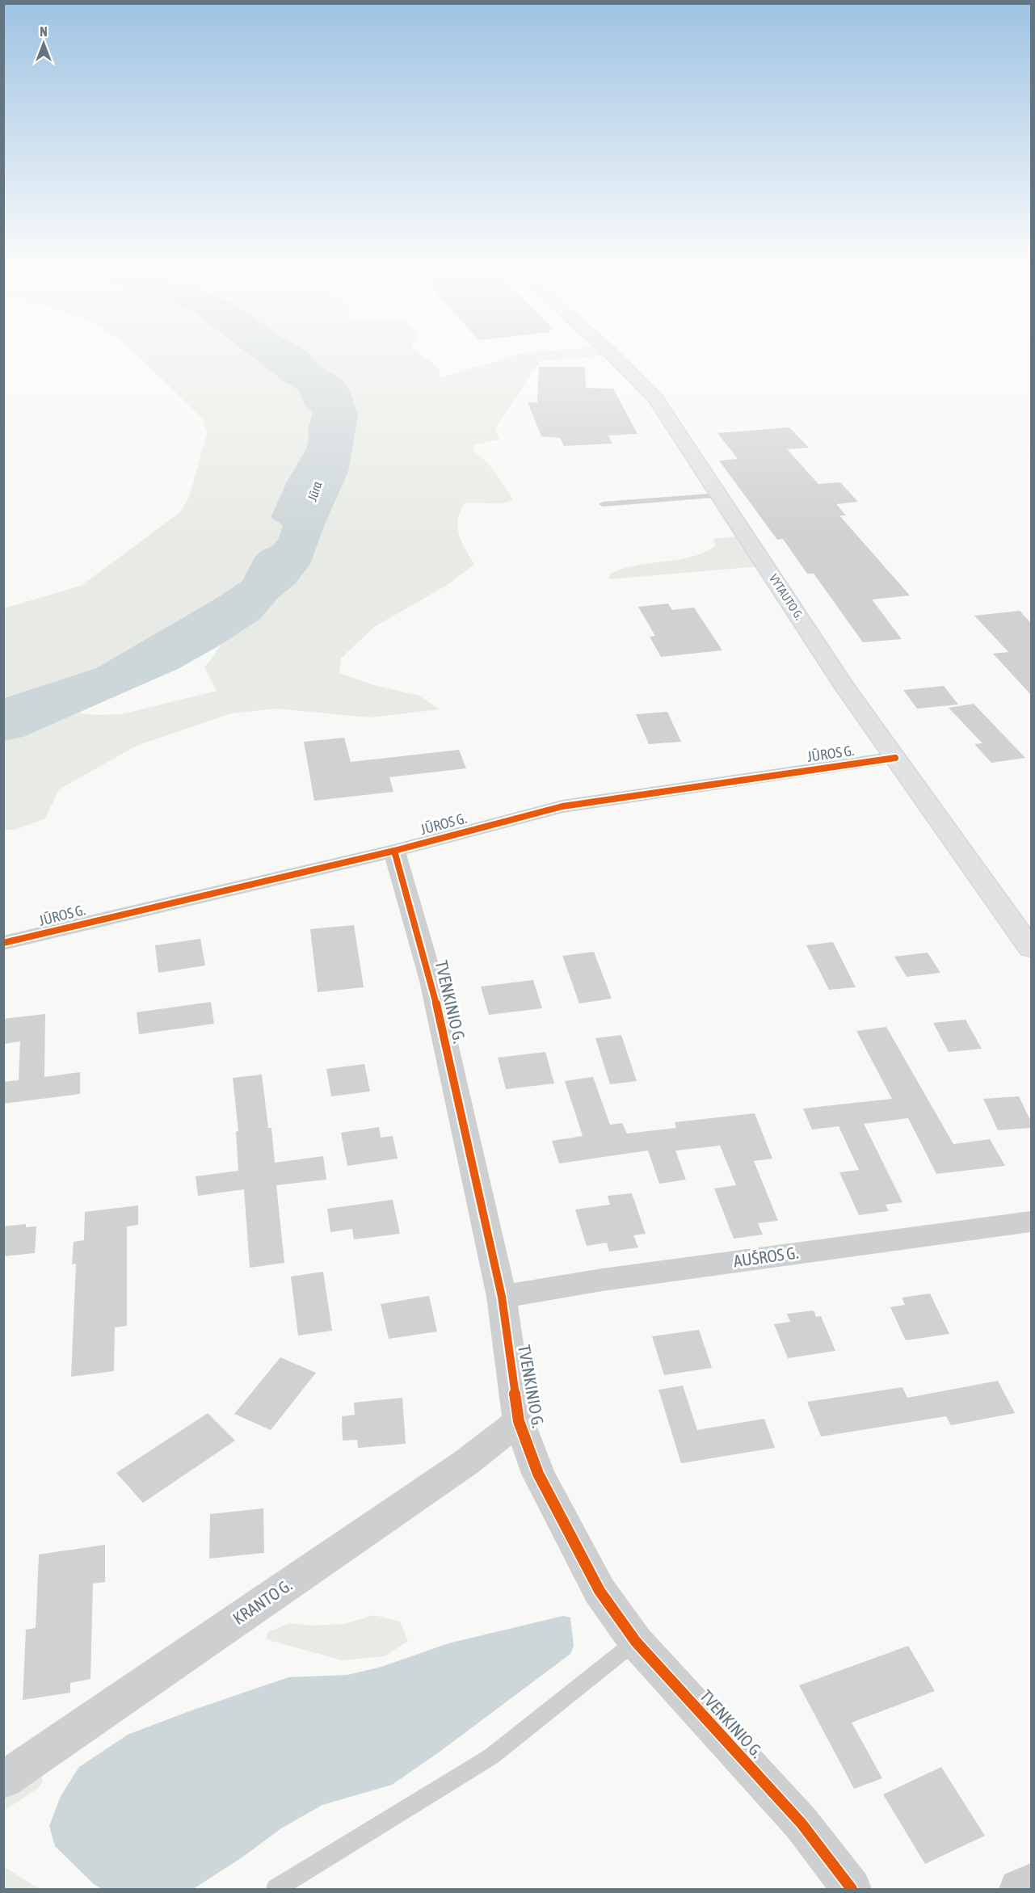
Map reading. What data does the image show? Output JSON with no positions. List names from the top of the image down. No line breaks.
{"streets":{"main road":["VYTAUTO G."],"street":["JŪROS G.","TVENKINIO G.","AUŠROS G.","KRANTO G."]},"crossings":[["VYTAUTO G.","JŪROS G."],["JŪROS G.","TVENKINIO G."],["TVENKINIO G.","AUŠROS G."],["TVENKINIO G.","KRANTO G."]],"water":["Jūra"],"north":"top"}
